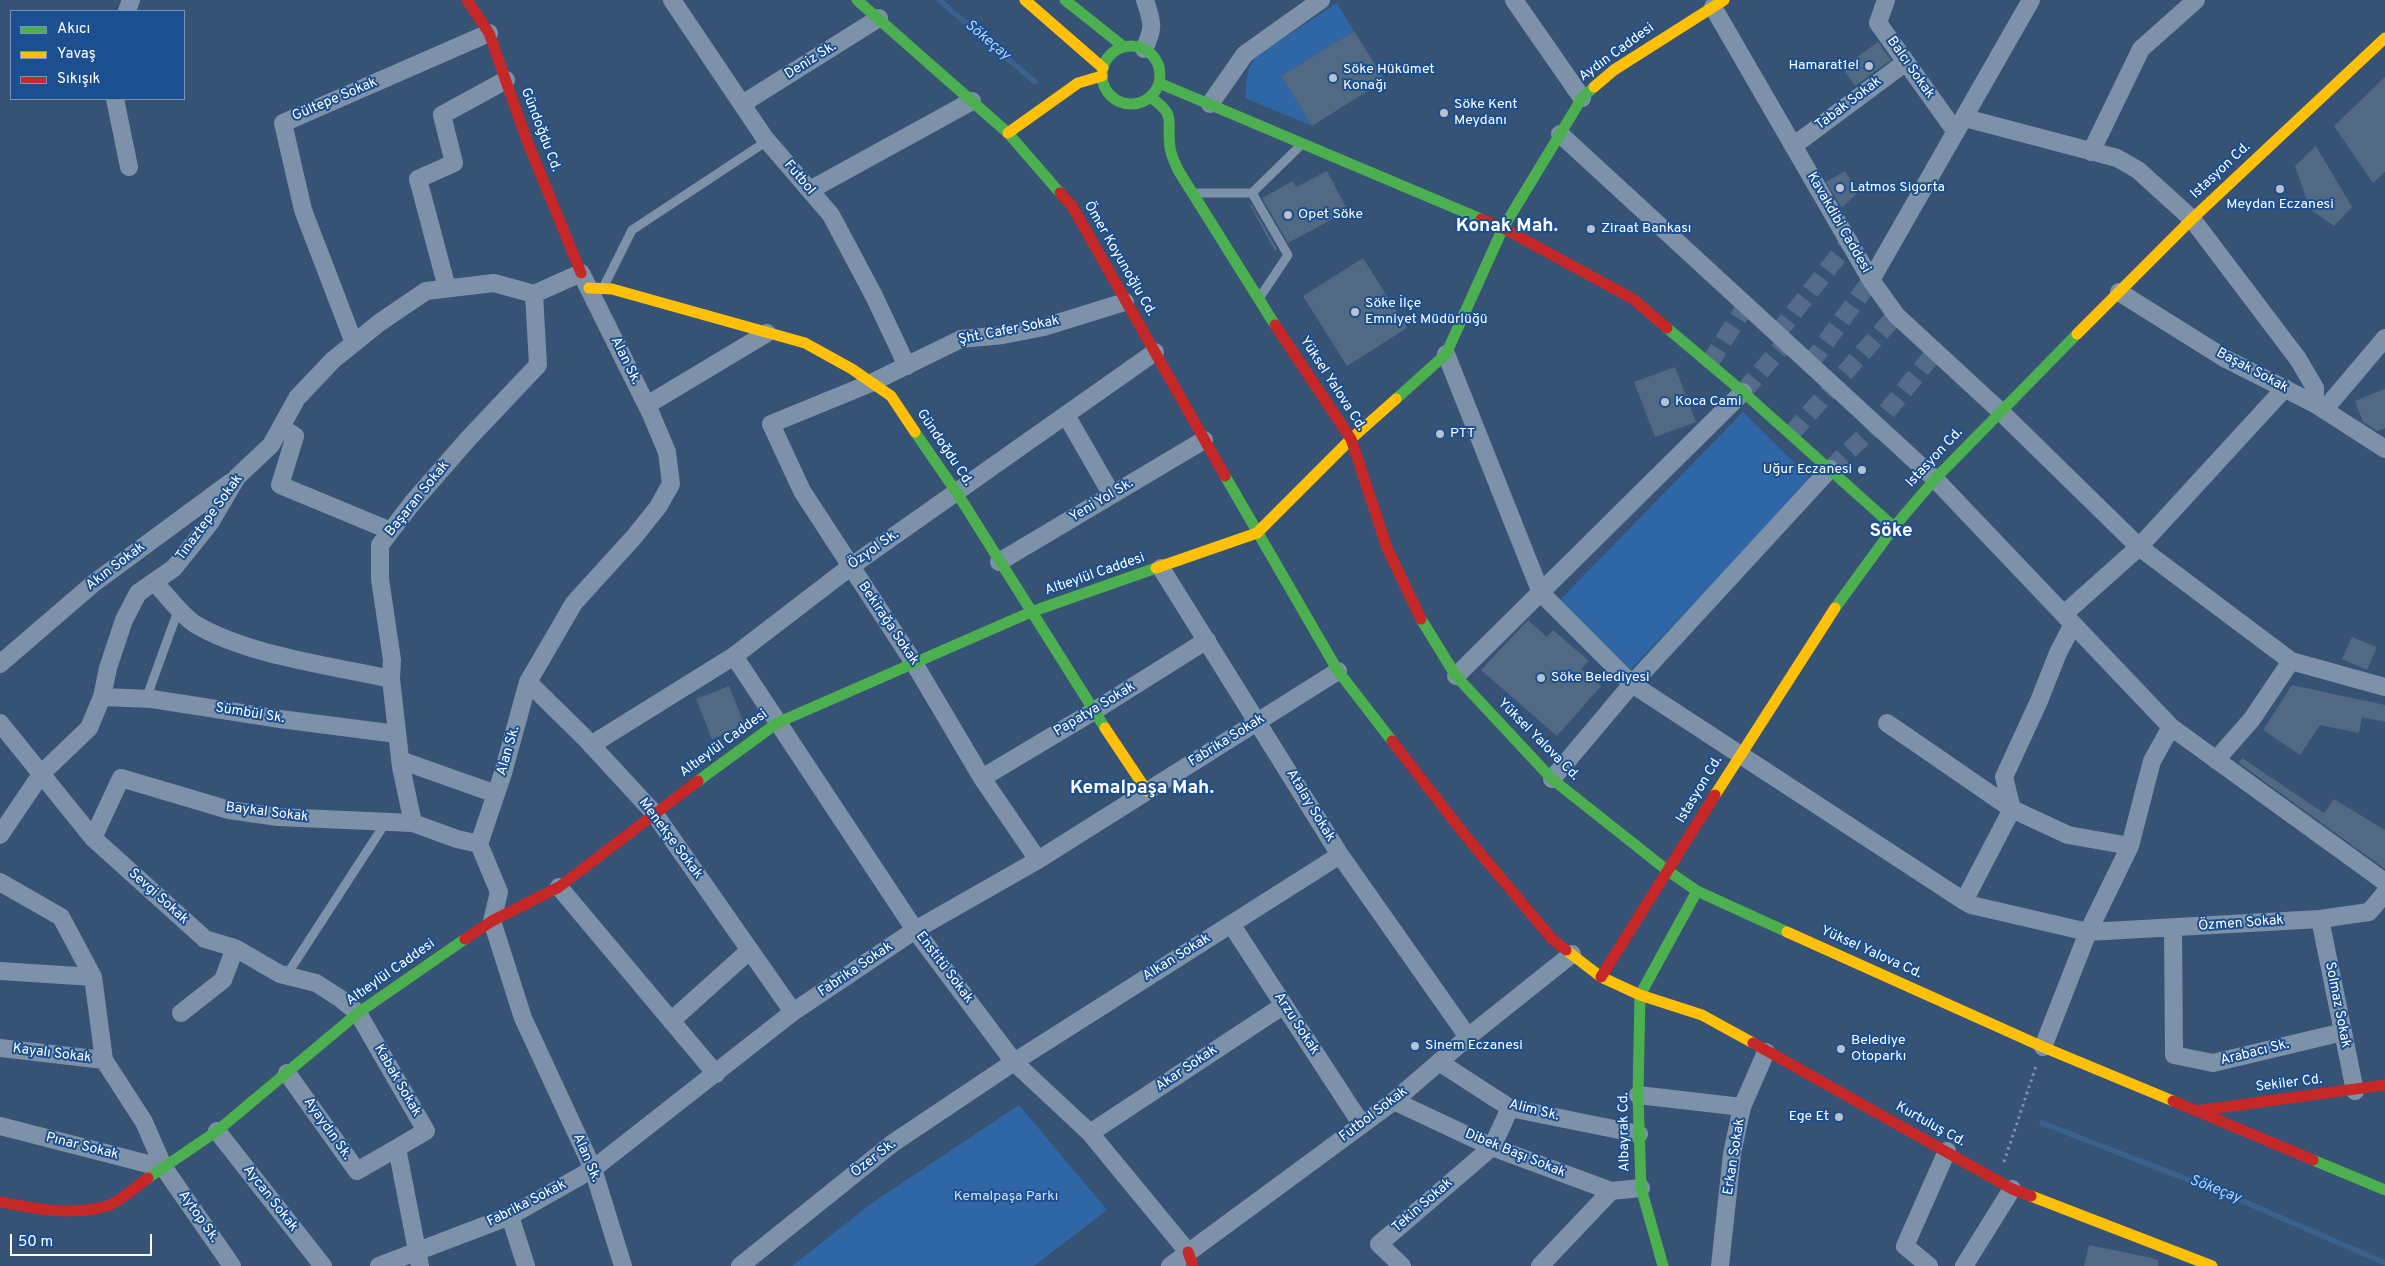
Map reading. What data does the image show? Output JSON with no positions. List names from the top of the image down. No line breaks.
{"streets":{"main road":["Aydın Caddesi","Gündoğdu Cd.","Istasyon Cd.","Ömer Koyunoğlu Cd.","Yüksel Yalova Cd.","Altıeylül Caddesi","Sekiler Cd.","Kurtuluş Cd.","Albayrak Cd."],"street":["Deniz Sk.","Balcı Sokak","Gültepe Sokak","Tabak Sokak","Futbol","Kavakdibi Caddesi","Şht. Cafer Sokak","Alan Sk.","Başak Sokak","Başaran Sokak","Yeni Yol Sk.","Tınaztepe Sokak","Özyol Sk.","Akın Sokak","Bekirağa Sokak","Papatya Sokak","Sümbül Sk.","Fabrika Sokak","Atalay Sokak","Baykal Sokak","Menekşe Sokak","Sevgi Sokak","Özmen Sokak","Alkan Sokak","Enstitü Sokak","Solmaz Sokak","Arzu Sokak","Arabacı Sk.","Kayalı Sokak","Akar Sokak","Kabak Sokak","Alim Sk.","Futbol Sokak","Ayaydın Sk.","Pınar Sokak","Dibek Başı Sokak","Erkan Sokak","Özer Sk.","Aycan Sokak","Tekin Sokak","Aytop Sk."]},"crossings":[["Aydın Caddesi","Kavakdibi Caddesi"],["Aydın Caddesi","Altıeylül Caddesi"],["Deniz Sk.","Futbol"],["Deniz Sk.","Ömer Koyunoğlu Cd."],["Balcı Sokak","Tabak Sokak"],["Gültepe Sokak","Gündoğdu Cd."],["Gültepe Sokak","Tınaztepe Sokak"],["Tabak Sokak","Kavakdibi Caddesi"],["Gündoğdu Cd.","Şht. Cafer Sokak"],["Gündoğdu Cd.","Alan Sk."],["Gündoğdu Cd.","Yeni Yol Sk."],["Gündoğdu Cd.","Özyol Sk."],["Gündoğdu Cd.","Altıeylül Caddesi"],["Gündoğdu Cd.","Bekirağa Sokak"],["Gündoğdu Cd.","Papatya Sokak"],["Gündoğdu Cd.","Fabrika Sokak"],["Istasyon Cd.","Kavakdibi Caddesi"],["Istasyon Cd.","Başak Sokak"],["Istasyon Cd.","Yüksel Yalova Cd."],["Istasyon Cd.","Özmen Sokak"],["Istasyon Cd.","Kurtuluş Cd."],["Futbol","Şht. Cafer Sokak"],["Ömer Koyunoğlu Cd.","Şht. Cafer Sokak"],["Ömer Koyunoğlu Cd.","Yeni Yol Sk."],["Ömer Koyunoğlu Cd.","Özyol Sk."],["Ömer Koyunoğlu Cd.","Altıeylül Caddesi"],["Ömer Koyunoğlu Cd.","Fabrika Sokak"],["Ömer Koyunoğlu Cd.","Kurtuluş Cd."],["Şht. Cafer Sokak","Bekirağa Sokak"],["Alan Sk.","Altıeylül Caddesi"],["Alan Sk.","Fabrika Sokak"],["Alan Sk.","Baykal Sokak"],["Alan Sk.","Menekşe Sokak"],["Yüksel Yalova Cd.","Altıeylül Caddesi"],["Yüksel Yalova Cd.","Sekiler Cd."],["Başaran Sokak","Tınaztepe Sokak"],["Başaran Sokak","Sümbül Sk."],["Başaran Sokak","Baykal Sokak"],["Tınaztepe Sokak","Akın Sokak"],["Tınaztepe Sokak","Sümbül Sk."],["Tınaztepe Sokak","Sevgi Sokak"],["Özyol Sk.","Bekirağa Sokak"],["Özyol Sk.","Menekşe Sokak"],["Özyol Sk.","Enstitü Sokak"],["Altıeylül Caddesi","Bekirağa Sokak"],["Altıeylül Caddesi","Atalay Sokak"],["Altıeylül Caddesi","Menekşe Sokak"],["Altıeylül Caddesi","Sevgi Sokak"],["Altıeylül Caddesi","Enstitü Sokak"],["Altıeylül Caddesi","Kabak Sokak"],["Altıeylül Caddesi","Ayaydın Sk."],["Altıeylül Caddesi","Pınar Sokak"],["Altıeylül Caddesi","Aycan Sokak"],["Altıeylül Caddesi","Aytop Sk."],["Bekirağa Sokak","Papatya Sokak"],["Bekirağa Sokak","Fabrika Sokak"],["Papatya Sokak","Atalay Sokak"],["Fabrika Sokak","Atalay Sokak"],["Fabrika Sokak","Menekşe Sokak"],["Fabrika Sokak","Enstitü Sokak"],["Fabrika Sokak","Kurtuluş Cd."],["Atalay Sokak","Alkan Sokak"],["Atalay Sokak","Futbol Sokak"],["Baykal Sokak","Sevgi Sokak"],["Sevgi Sokak","Kabak Sokak"],["Özmen Sokak","Solmaz Sokak"],["Özmen Sokak","Arabacı Sk."],["Alkan Sokak","Enstitü Sokak"],["Alkan Sokak","Arzu Sokak"],["Alkan Sokak","Özer Sk."],["Enstitü Sokak","Akar Sokak"],["Enstitü Sokak","Futbol Sokak"],["Enstitü Sokak","Özer Sk."],["Solmaz Sokak","Arabacı Sk."],["Solmaz Sokak","Sekiler Cd."],["Arzu Sokak","Akar Sokak"],["Arzu Sokak","Futbol Sokak"],["Kayalı Sokak","Aytop Sk."],["Kabak Sokak","Ayaydın Sk."],["Alim Sk.","Futbol Sokak"],["Alim Sk.","Albayrak Cd."],["Futbol Sokak","Kurtuluş Cd."],["Futbol Sokak","Dibek Başı Sokak"],["Kurtuluş Cd.","Albayrak Cd."],["Kurtuluş Cd.","Erkan Sokak"],["Albayrak Cd.","Dibek Başı Sokak"],["Pınar Sokak","Aytop Sk."],["Dibek Başı Sokak","Tekin Sokak"]],"districts":["Konak Mah.","Söke","Kemalpaşa Mah."],"water":["Sökeçay"],"parks":["Kemalpaşa Parkı"],"places":["Hamarat1el","Söke Hükümet Konağı","Söke Kent Meydanı","Latmos Sigorta","Meydan Eczanesi","Opet Söke","Ziraat Bankası","Söke İlçe Emniyet Müdürlüğü","Koca Cami","PTT","Uğur Eczanesi","Söke Belediyesi","Sinem Eczanesi","Belediye Otoparkı","Ege Et"],"legend":["Akıcı","Yavaş","Sıkışık"],"scale_bar":"50 m"}
